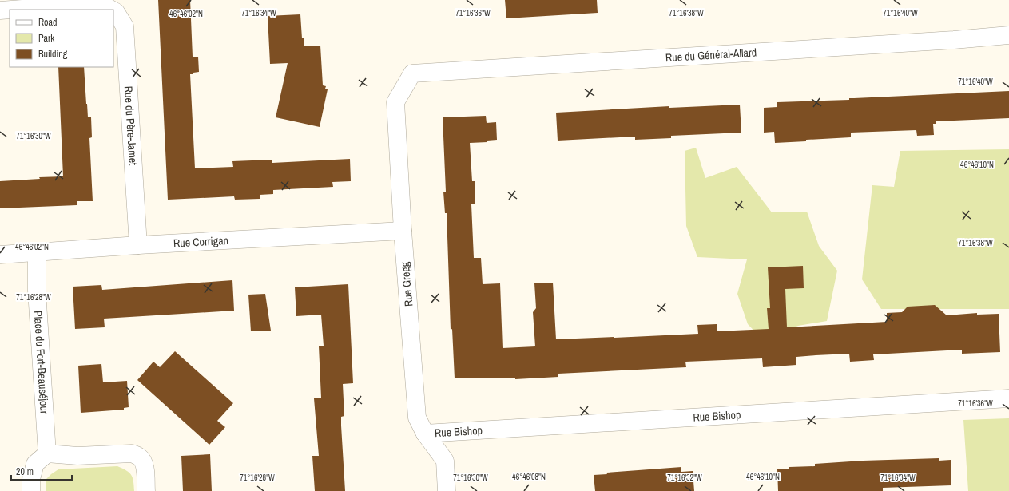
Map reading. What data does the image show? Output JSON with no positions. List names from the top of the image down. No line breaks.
{"streets":{"street":["Rue du Général-Allard","Rue du Père-Jamet","Rue Corrigan","Rue Gregg","Place du Fort-Beauséjour","Rue Bishop"]},"crossings":[["Rue du Général-Allard","Rue Gregg"],["Rue du Père-Jamet","Rue Corrigan"],["Rue Corrigan","Rue Gregg"],["Rue Corrigan","Place du Fort-Beauséjour"],["Rue Gregg","Rue Bishop"]],"legend":["Road","Park","Building"],"scale_bar":"20 m","coordinates":["71°16'34\"W","71°16'36\"W","71°16'38\"W","71°16'40\"W","46°46'02\"N","71°16'30\"W","46°46'10\"N","71°16'28\"W","46°46'08\"N","71°16'32\"W"]}
